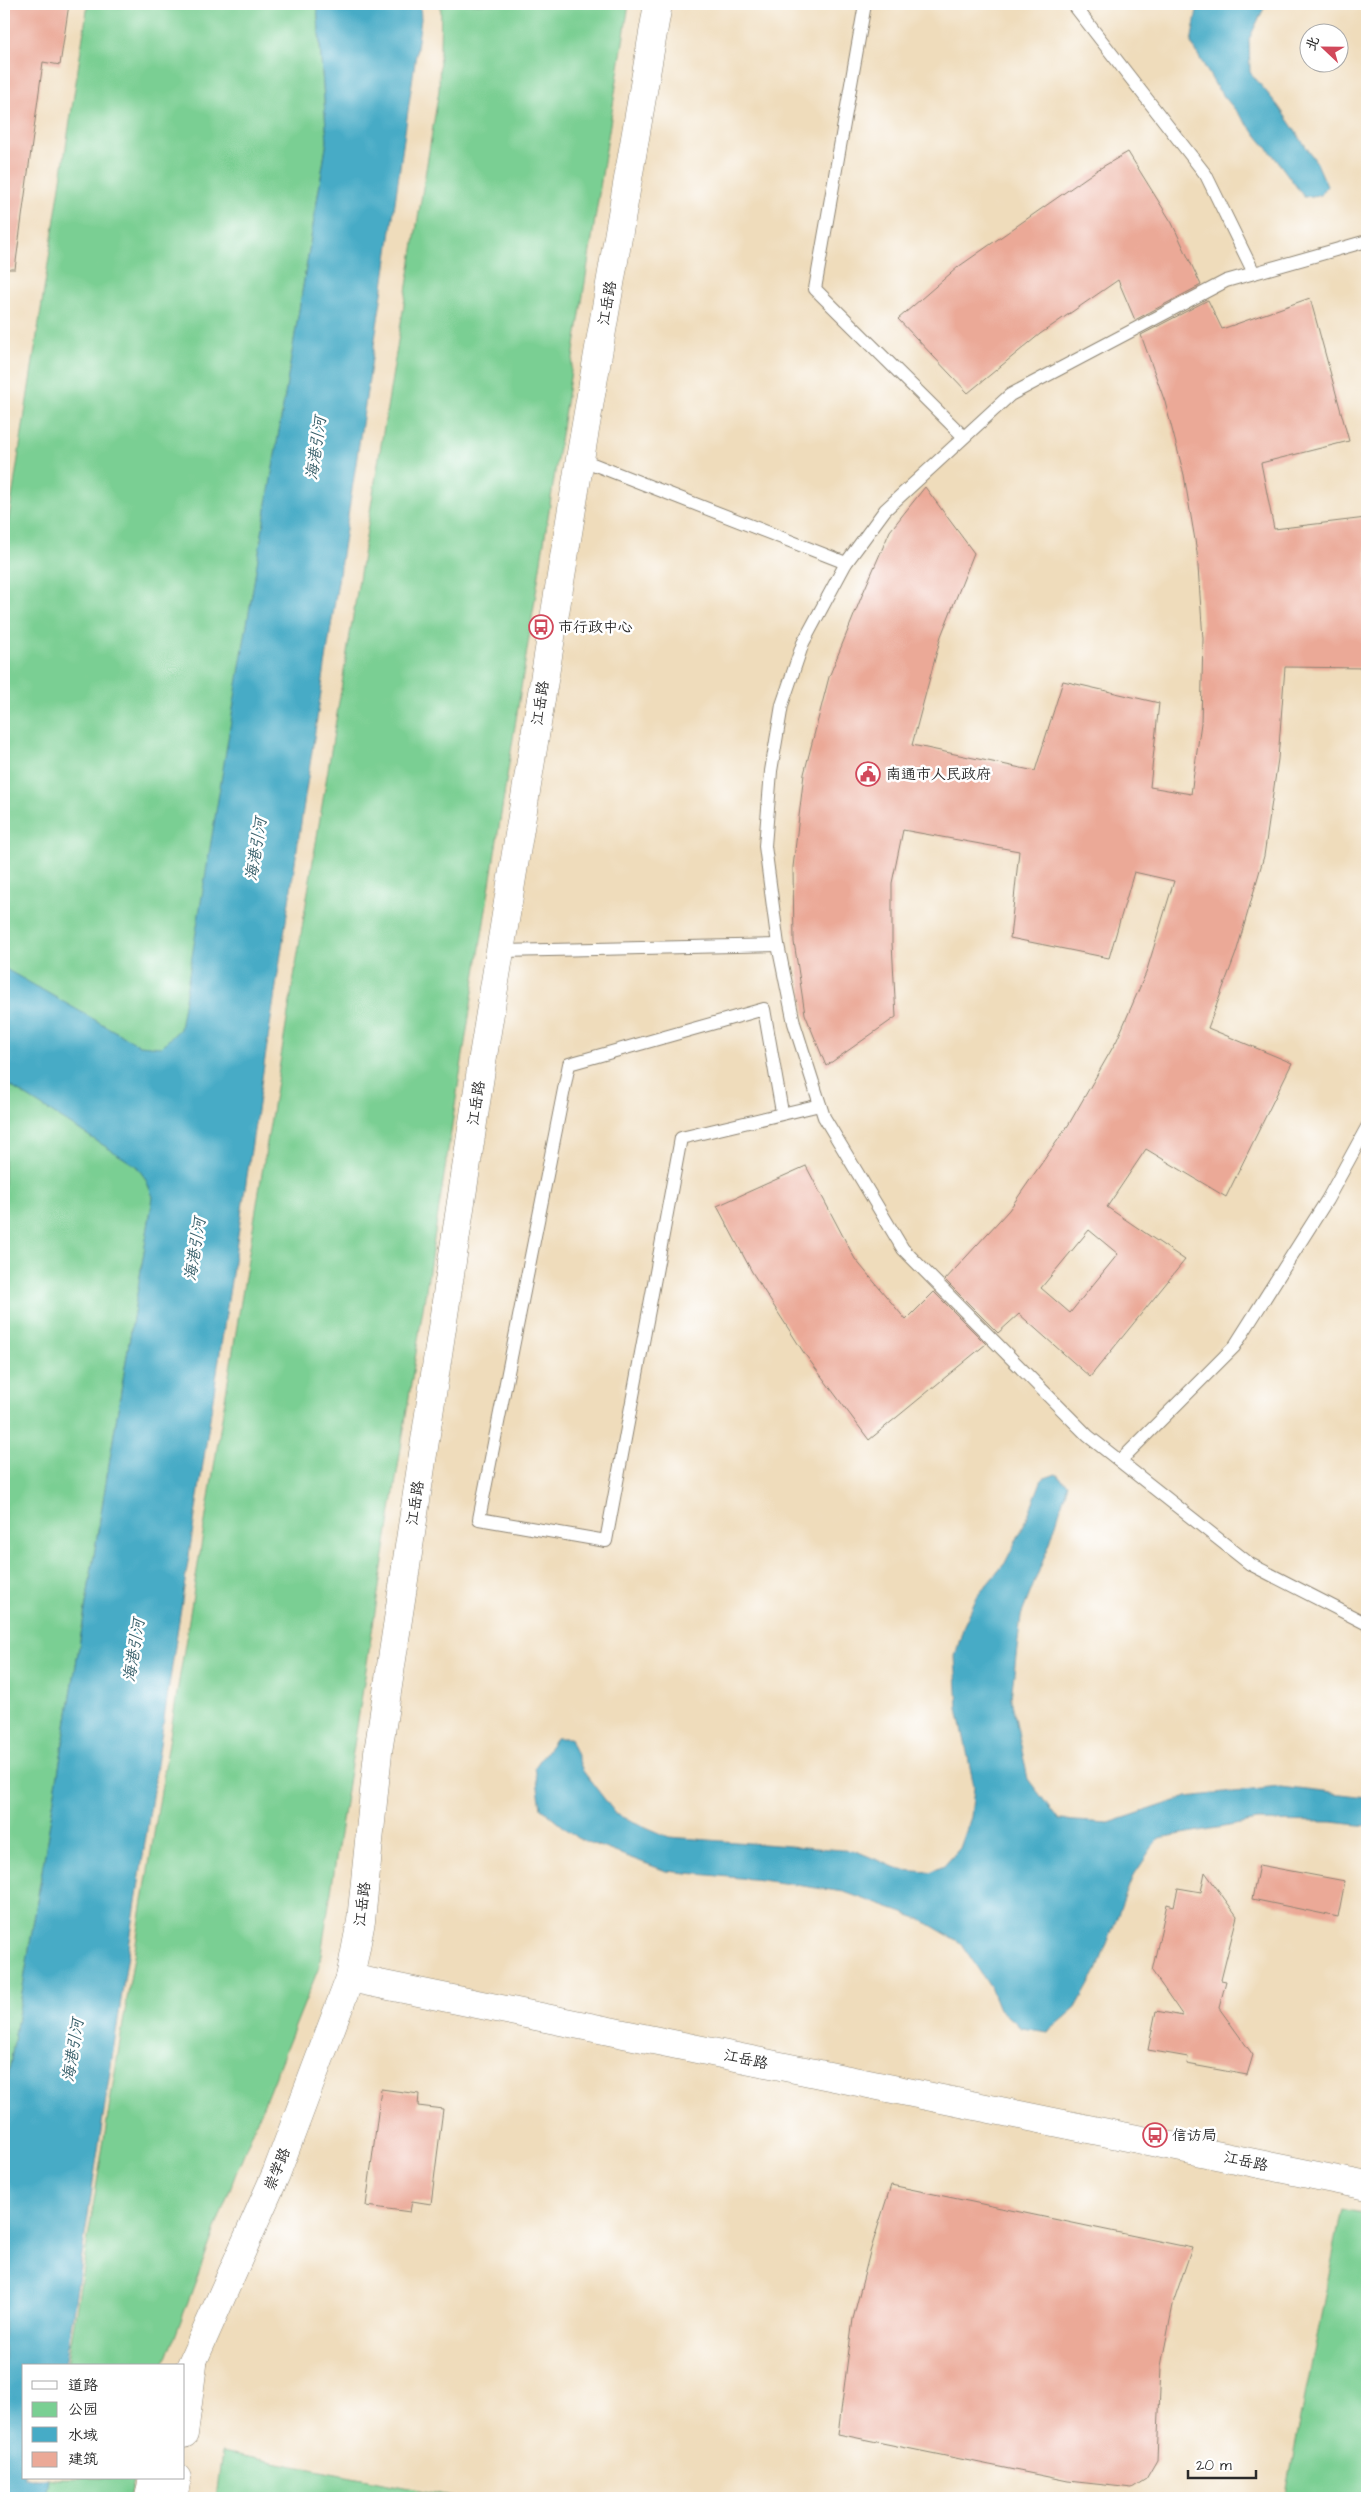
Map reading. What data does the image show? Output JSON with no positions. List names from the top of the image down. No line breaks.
{"streets":{"street":["江岳路","崇学路"]},"crossings":[["江岳路","崇学路"]],"water":["海港引河"],"places":{"bus stop":["市行政中心","信访局"],"public building":["南通市人民政府"]},"legend":["道路","公园","水域","建筑"],"scale_bar":"20 m","north":"left"}
